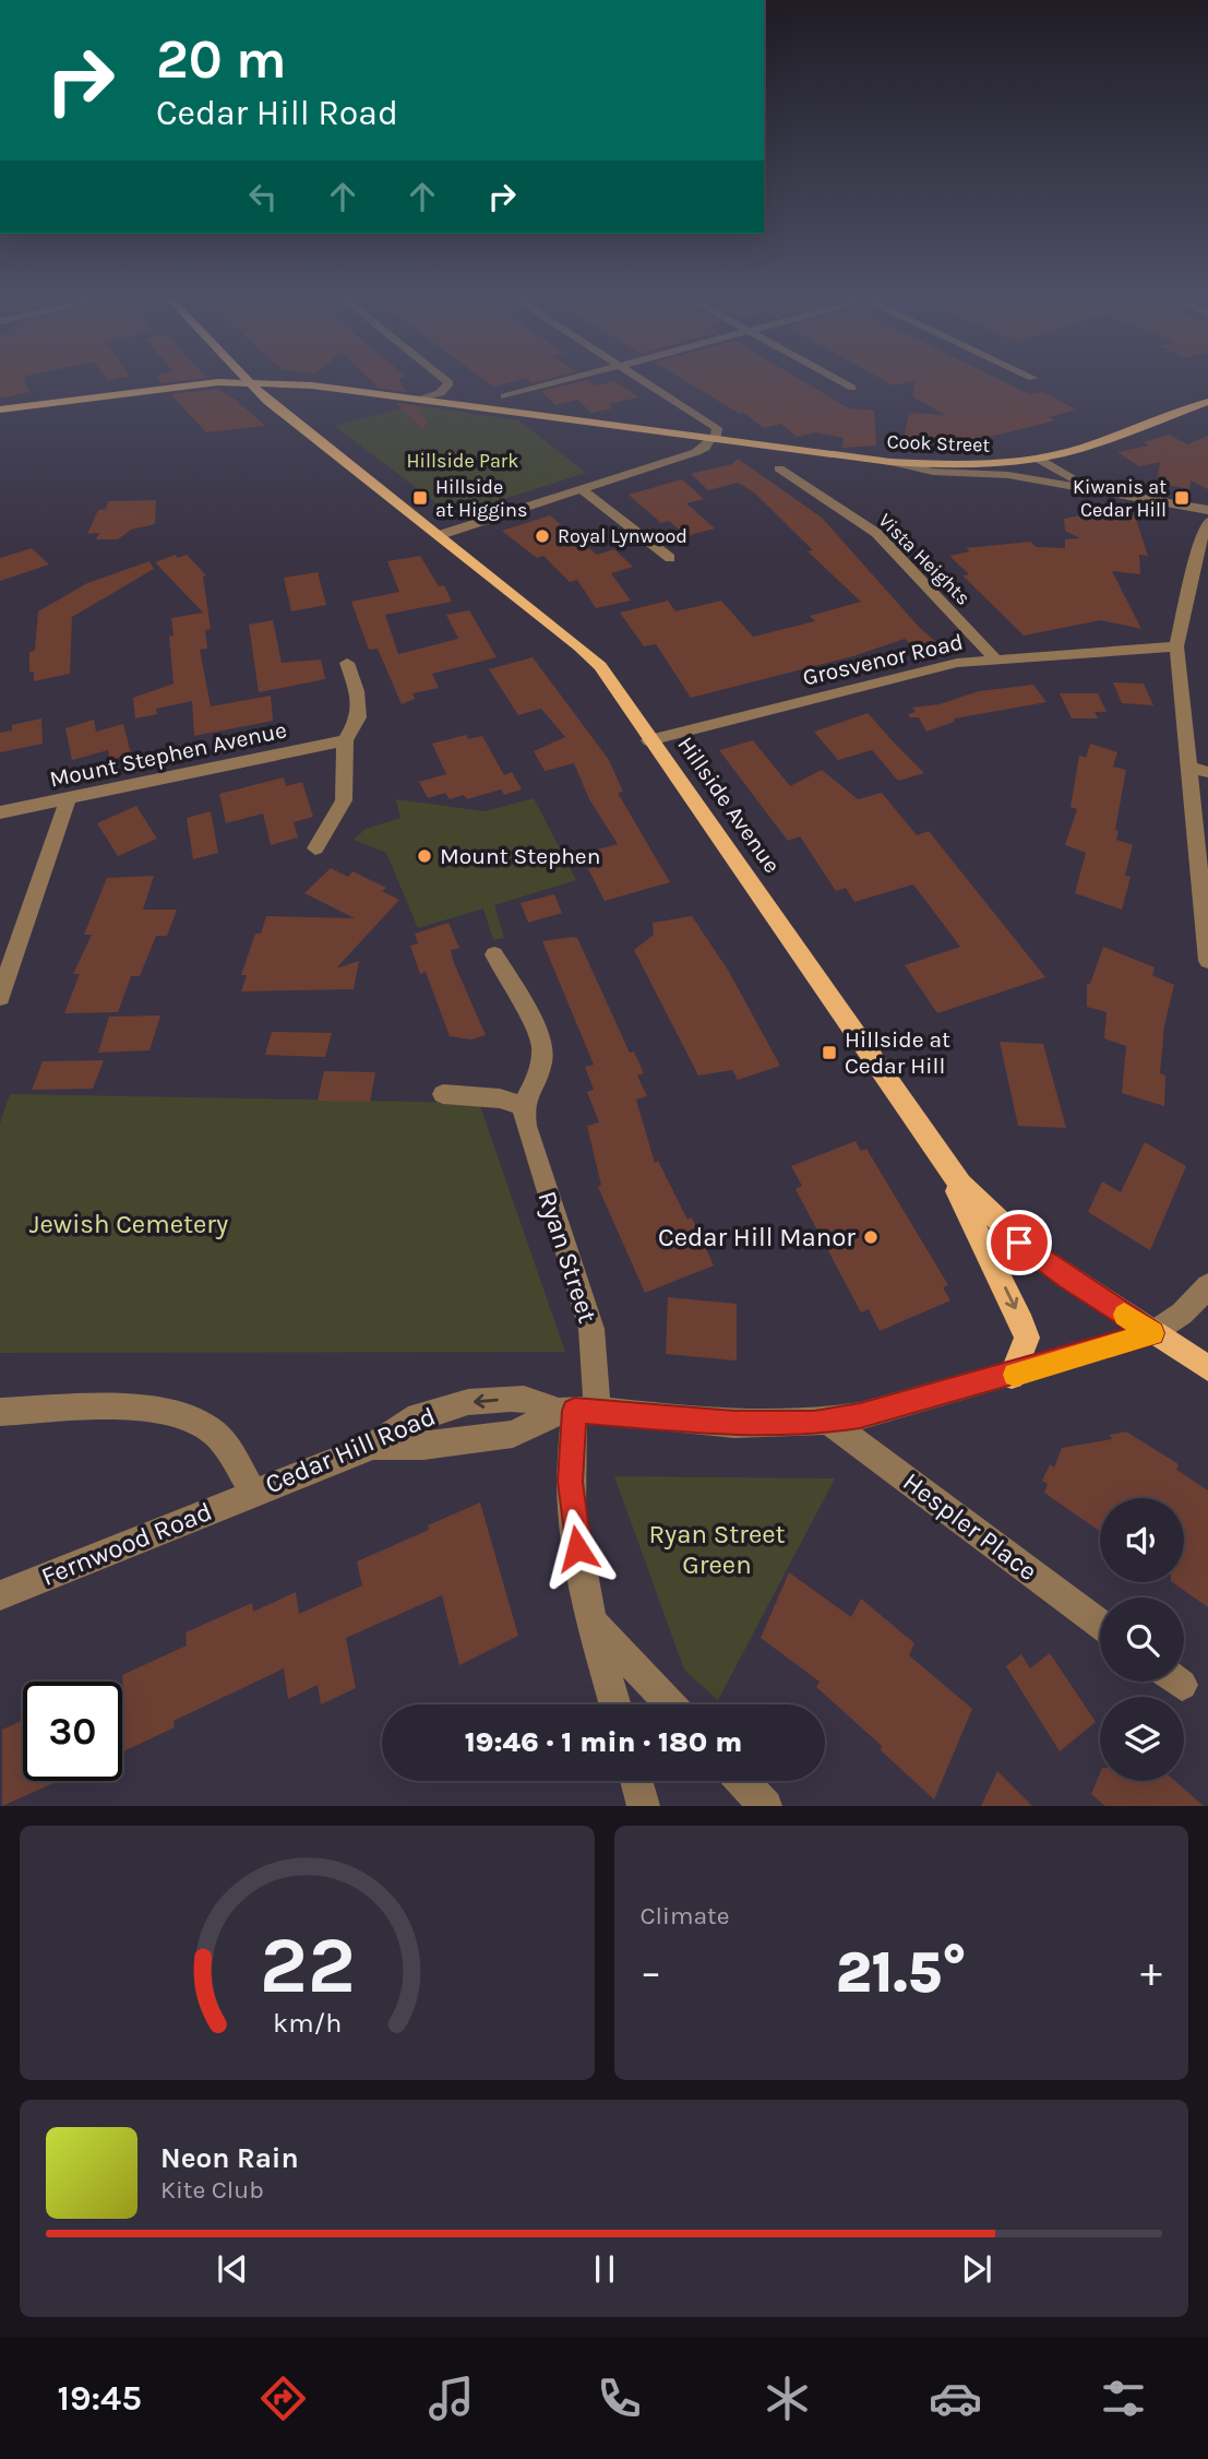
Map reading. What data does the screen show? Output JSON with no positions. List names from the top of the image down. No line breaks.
{"streets":{"main road":["Cook Street","Hillside Avenue"],"street":["Vista Heights","Grosvenor Road","Mount Stephen Avenue","Ryan Street","Cedar Hill Road","Hespler Place","Fernwood Road"]},"crossings":[["Cook Street","Hillside Avenue"],["Vista Heights","Grosvenor Road"],["Grosvenor Road","Hillside Avenue"],["Ryan Street","Cedar Hill Road"],["Cedar Hill Road","Fernwood Road"]],"parks":["Hillside Park","Jewish Cemetery","Ryan Street Green"],"places":{"transit":["Hillside at Higgins","Kiwanis at Cedar Hill","Hillside at Cedar Hill"],"other":["Royal Lynwood","Mount Stephen","Cedar Hill Manor"]},"page":{"turn":["20 m","Cedar Hill Road"],"limit":"30","trip":"19:46 · 1 min · 180 m","tile":"Climate","heat":["−","21.5°","+"],"song":["Neon Rain","Kite Club"],"tabs":"19:45","gauge":["22","km/h"]}}
